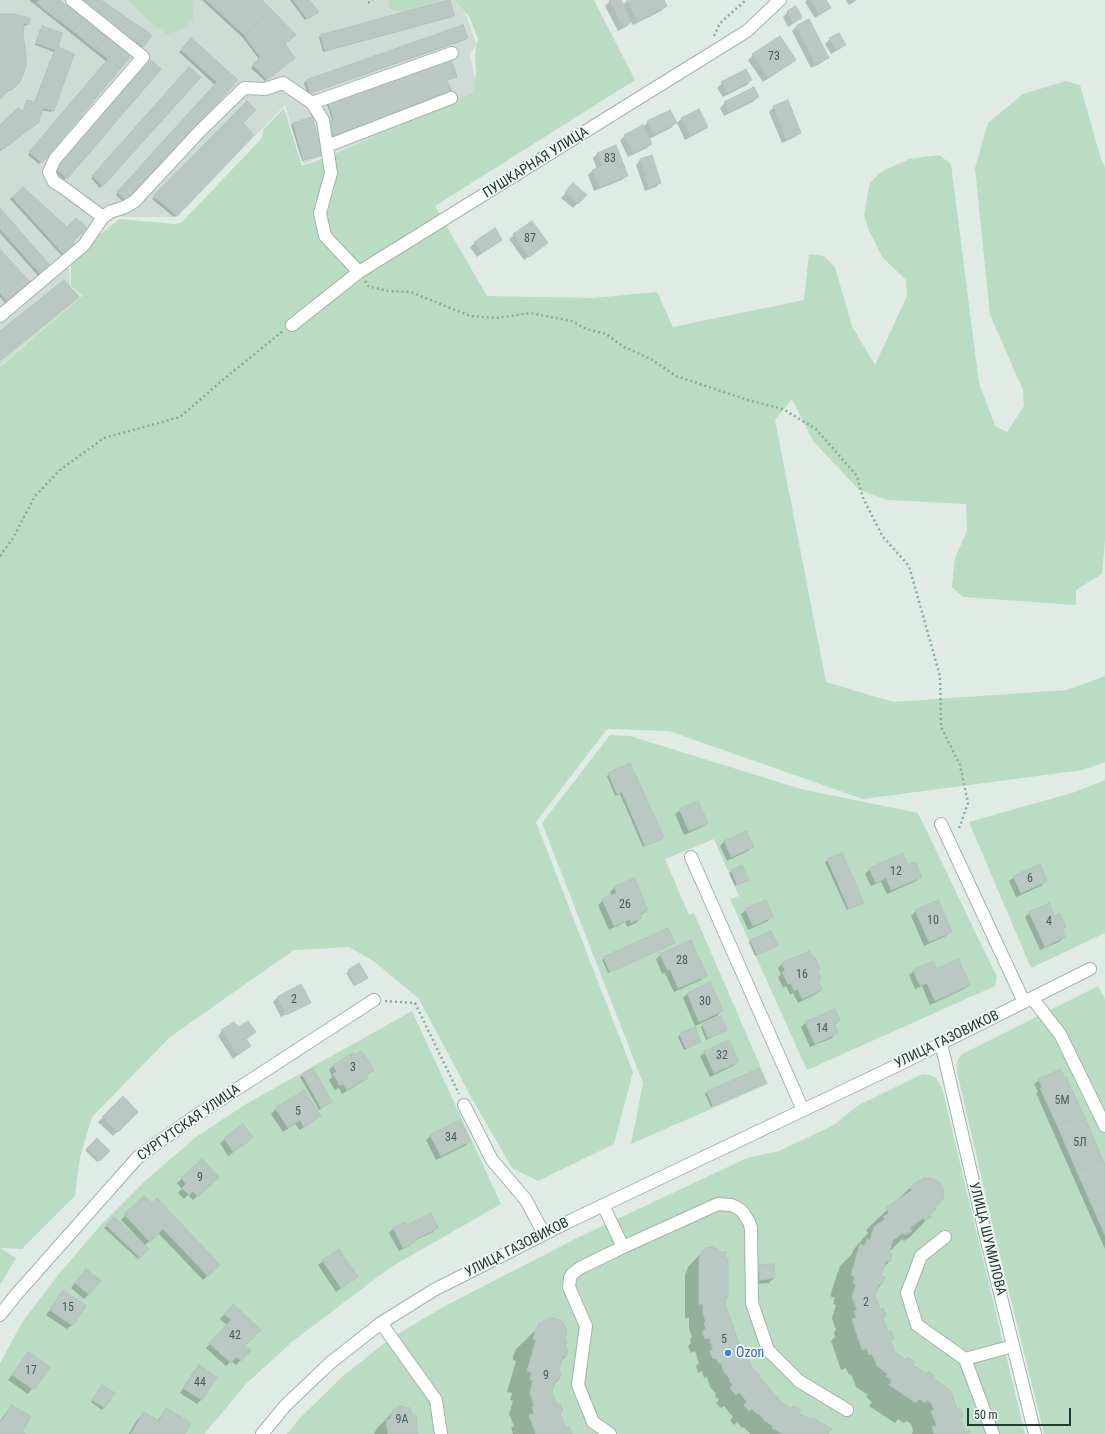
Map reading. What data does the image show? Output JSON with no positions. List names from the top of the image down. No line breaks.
{"streets":{"street":["ПУШКАРНАЯ УЛИЦА","УЛИЦА ГАЗОВИКОВ","СУРГУТСКАЯ УЛИЦА","УЛИЦА ШУМИЛОВА"]},"crossings":[["УЛИЦА ГАЗОВИКОВ","УЛИЦА ШУМИЛОВА"]],"places":["Ozon"],"house_numbers":["73","83","87","12","6","26","10","4","28","16","2","30","14","32","3","5М","5","34","5Л","9","2","15","42","5","17","9","44","9А"],"scale_bar":"50 m"}
